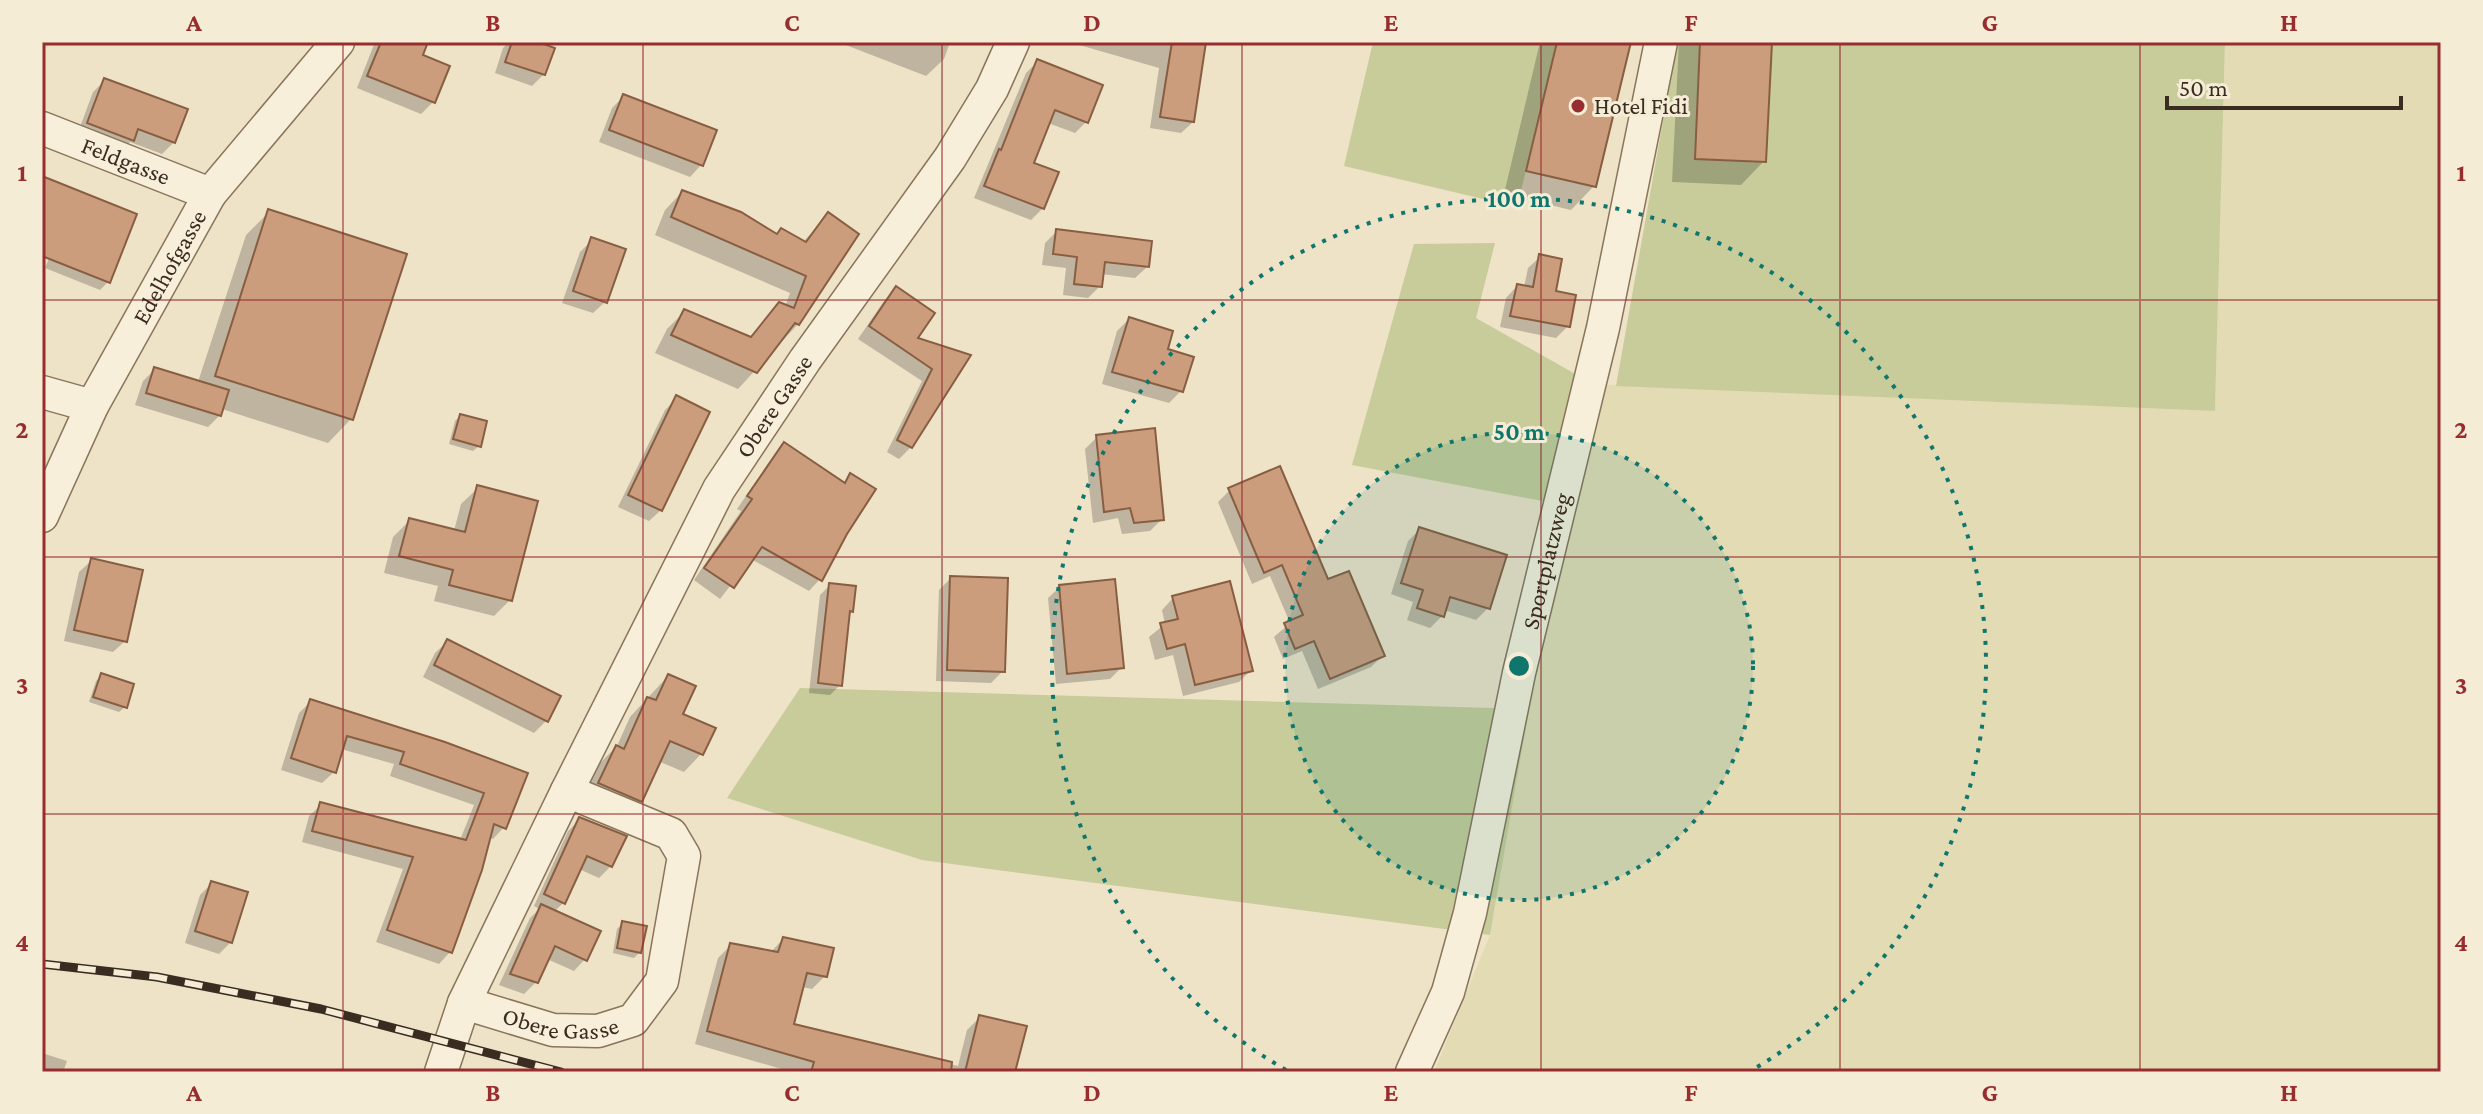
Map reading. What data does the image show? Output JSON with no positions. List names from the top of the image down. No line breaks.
{"streets":{"street":["Feldgasse","Edelhofgasse","Obere Gasse","Sportplatzweg"]},"crossings":[["Feldgasse","Edelhofgasse"]],"places":["Hotel Fidi"],"scale_bar":"50 m","grid":{"columns":["A","B","C","D","E","F","G","H"],"rows":["1","2","3","4"]},"rings":["100 m","50 m"]}
